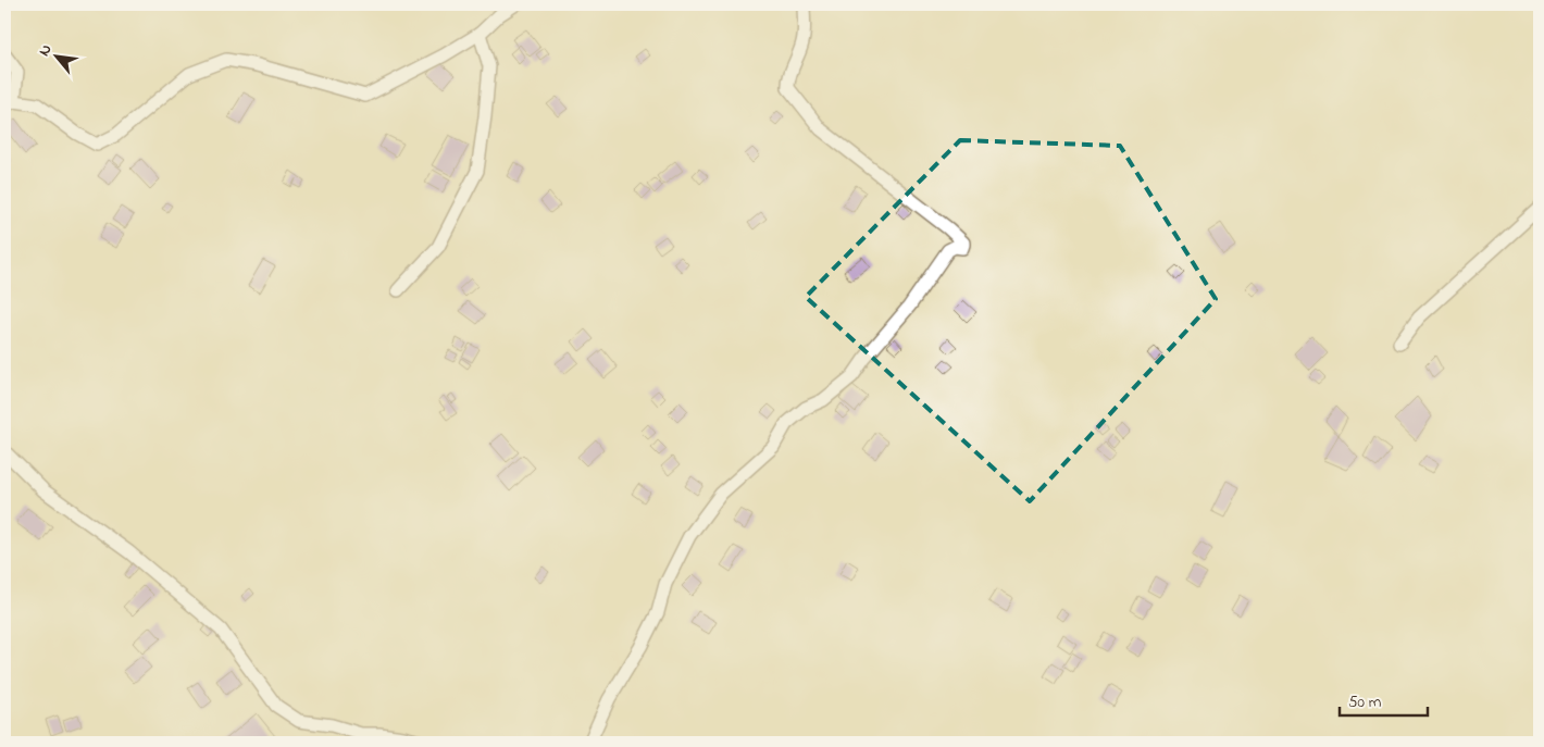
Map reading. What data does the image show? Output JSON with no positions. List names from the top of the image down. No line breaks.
{"scale_bar":"50 m","north":"top left"}
